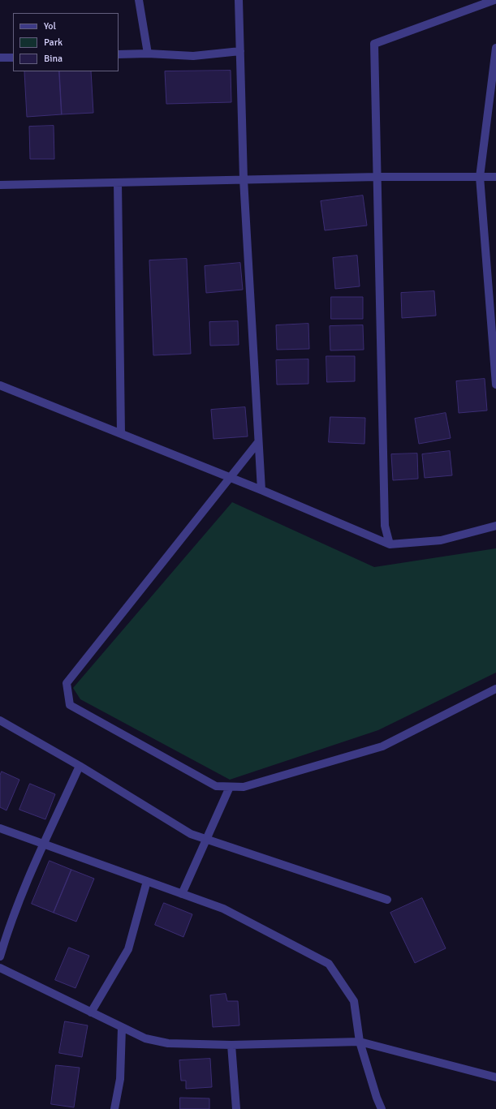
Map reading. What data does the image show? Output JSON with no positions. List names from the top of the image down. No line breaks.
{"legend":["Yol","Park","Bina"]}
